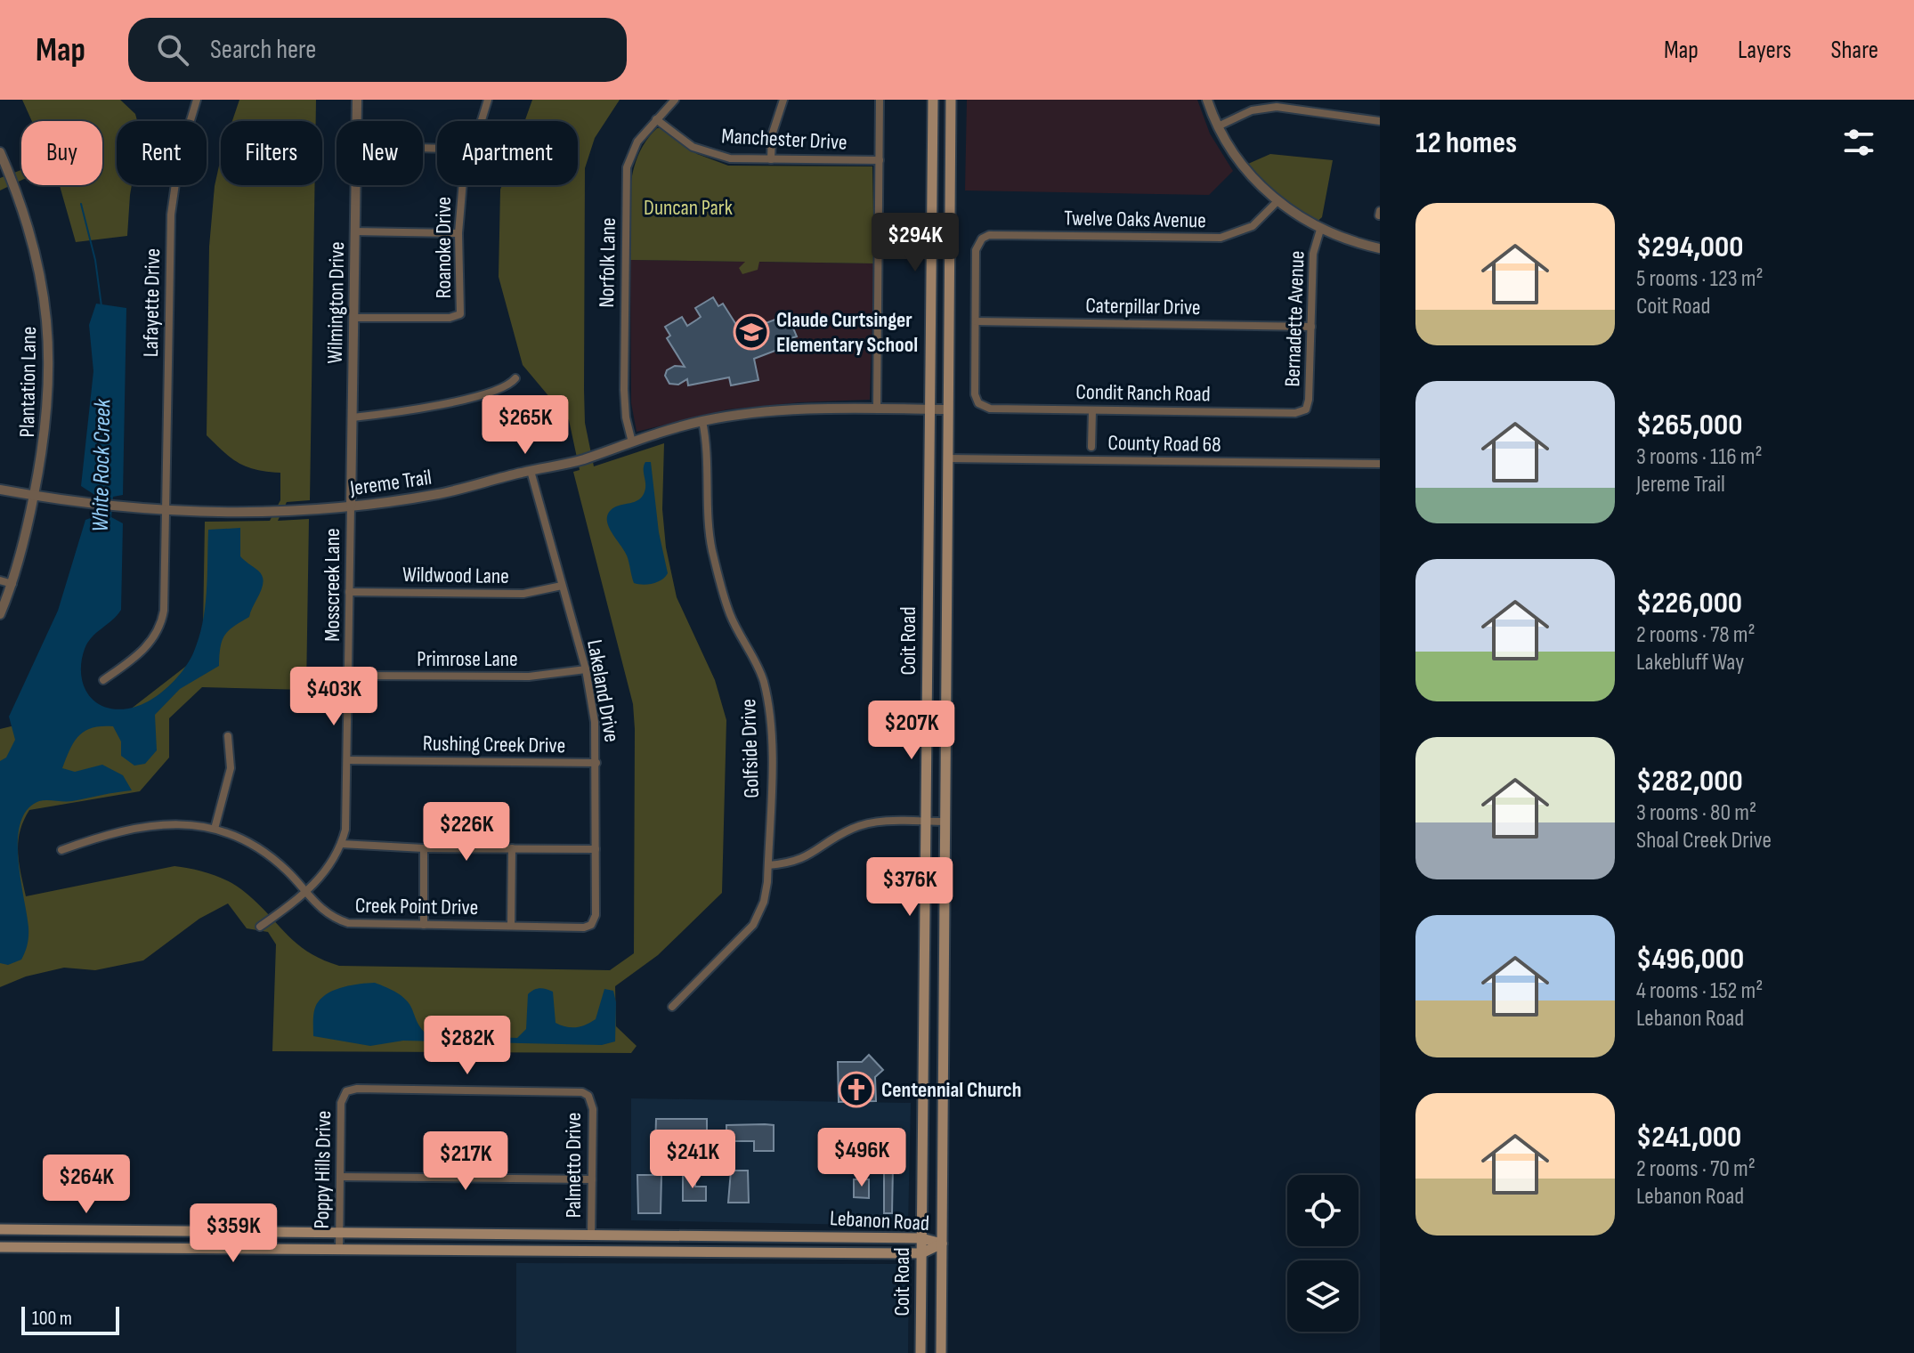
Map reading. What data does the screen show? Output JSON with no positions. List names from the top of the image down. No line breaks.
{"streets":{"main road":["Coit Road","Lebanon Road"],"street":["Manchester Drive","Twelve Oaks Avenue","Roanoke Drive","Norfolk Lane","Lafayette Drive","Wilmington Drive","Caterpillar Drive","Bernadette Avenue","Plantation Lane","Condit Ranch Road","County Road 68","Jereme Trail","Wildwood Lane","Mosscreek Lane","Primrose Lane","Lakeland Drive","Rushing Creek Drive","Golfside Drive","Creek Point Drive","Palmetto Drive","Poppy Hills Drive"]},"crossings":[["Manchester Drive","Norfolk Lane"],["Twelve Oaks Avenue","Caterpillar Drive"],["Twelve Oaks Avenue","Condit Ranch Road"],["Roanoke Drive","Wilmington Drive"],["Norfolk Lane","Jereme Trail"],["Lafayette Drive","Jereme Trail"],["Wilmington Drive","Jereme Trail"],["Wilmington Drive","Mosscreek Lane"],["Caterpillar Drive","Bernadette Avenue"],["Caterpillar Drive","Condit Ranch Road"],["Bernadette Avenue","Condit Ranch Road"],["Plantation Lane","Jereme Trail"],["County Road 68","Coit Road"],["Jereme Trail","Mosscreek Lane"],["Jereme Trail","Coit Road"],["Jereme Trail","Lakeland Drive"],["Jereme Trail","Golfside Drive"],["Wildwood Lane","Mosscreek Lane"],["Wildwood Lane","Lakeland Drive"],["Mosscreek Lane","Primrose Lane"],["Mosscreek Lane","Rushing Creek Drive"],["Mosscreek Lane","Creek Point Drive"],["Coit Road","Lebanon Road"],["Primrose Lane","Lakeland Drive"],["Lakeland Drive","Rushing Creek Drive"],["Lakeland Drive","Creek Point Drive"],["Palmetto Drive","Poppy Hills Drive"],["Palmetto Drive","Lebanon Road"],["Poppy Hills Drive","Lebanon Road"]],"water":["White Rock Creek"],"parks":["Duncan Park"],"places":{"school or university":["Claude Curtsinger Elementary School"],"church":["Centennial Church"]},"scale_bar":"100 m","page":{"header":"Map","search":"Search here","nav":["Map","Layers","Share"],"heading":"12 homes","chip":["Buy","Rent","Filters","New","Apartment"],"list":[{"name":"$294,000","note":"5 rooms · 123 m² · Coit Road"},{"name":"$265,000","note":"3 rooms · 116 m² · Jereme Trail"},{"name":"$226,000","note":"2 rooms · 78 m² · Lakebluff Way"},{"name":"$282,000","note":"3 rooms · 80 m² · Shoal Creek Drive"},{"name":"$496,000","note":"4 rooms · 152 m² · Lebanon Road"},{"name":"$241,000","note":"2 rooms · 70 m² · Lebanon Road"}],"price":["$294K","$265K","$403K","$207K","$226K","$376K","$282K","$496K","$241K","$217K","$264K","$359K"],"scale":"100 m"}}
